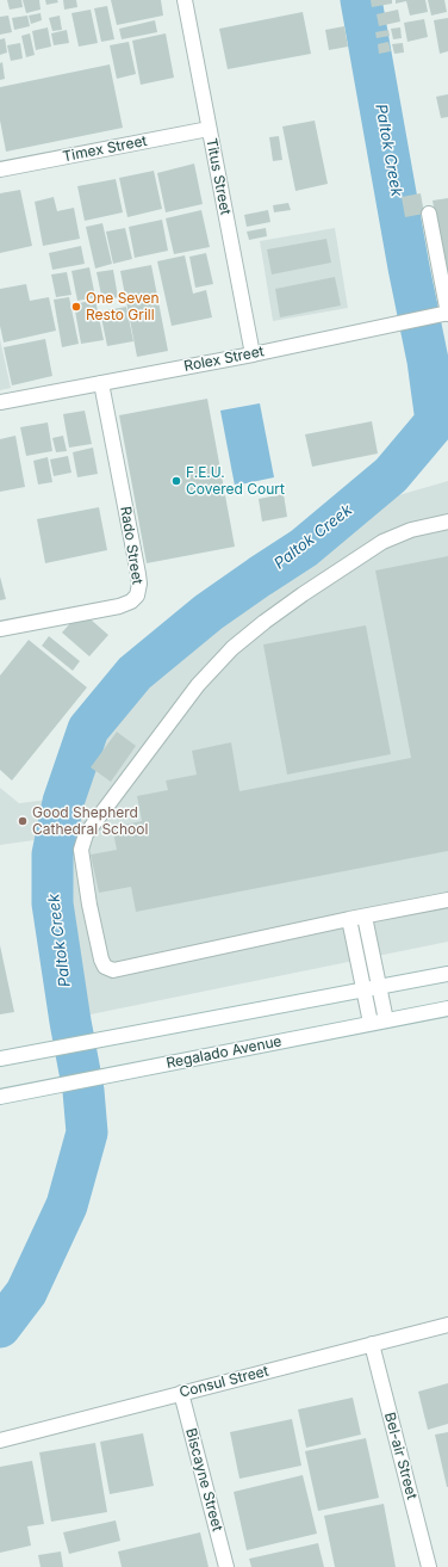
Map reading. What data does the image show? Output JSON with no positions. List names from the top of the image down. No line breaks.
{"streets":{"street":["Timex Street","Titus Street","Rolex Street","Rado Street","Regalado Avenue","Consul Street","Bel-air Street","Biscayne Street"]},"crossings":[["Timex Street","Titus Street"],["Titus Street","Rolex Street"],["Rolex Street","Rado Street"],["Consul Street","Bel-air Street"],["Consul Street","Biscayne Street"]],"water":["Paltok Creek"],"places":["One Seven Resto Grill","F.E.U. Covered Court","Good Shepherd Cathedral School"]}
